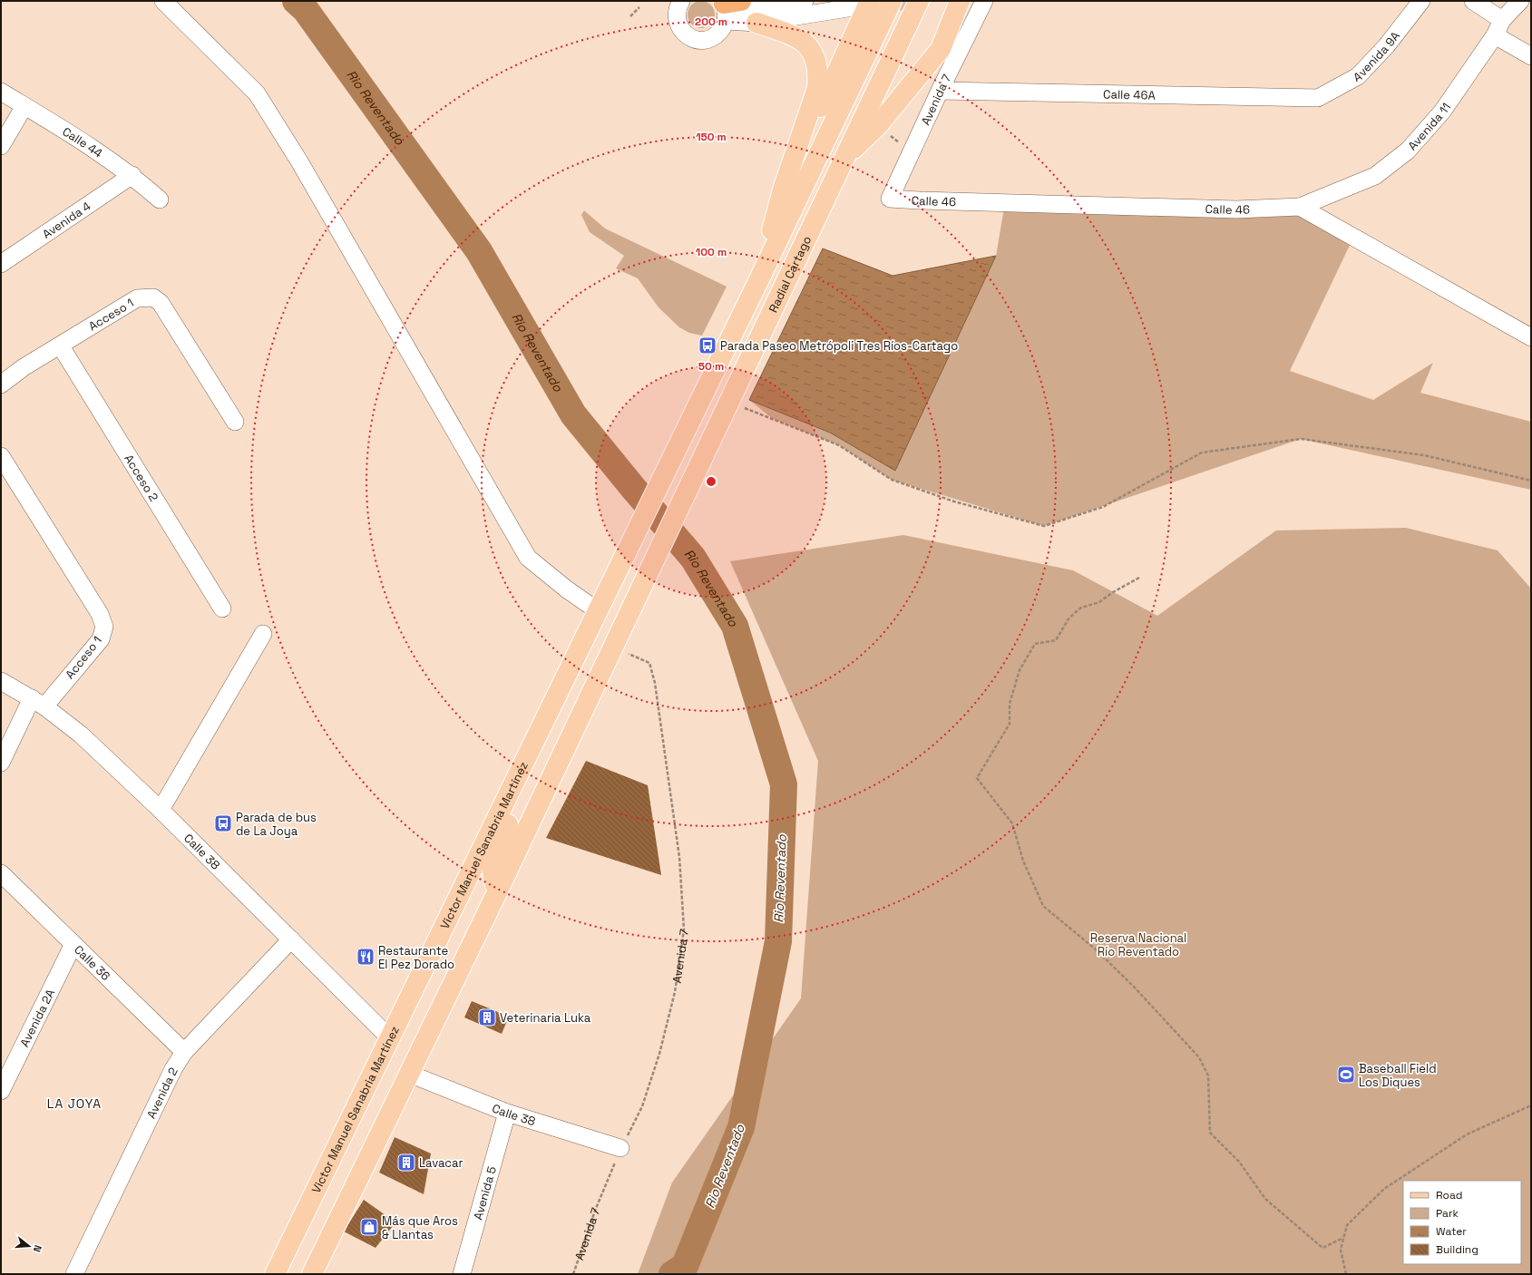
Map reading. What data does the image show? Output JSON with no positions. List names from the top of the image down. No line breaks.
{"streets":{"main road":["Radial Cartago","Victor Manuel Sanabria Martínez"],"street":["Avenida 9A","Calle 46A","Avenida 7","Avenida 11","Calle 44","Calle 46","Avenida 4","Acceso 1","Acceso 2","Calle 38","Calle 36","Avenida 2A","Avenida 2","Avenida 5"]},"crossings":[["Avenida 9A","Calle 46A"],["Calle 46A","Avenida 7"],["Avenida 7","Calle 46"],["Avenida 7","Radial Cartago"],["Avenida 7","Calle 38"],["Avenida 11","Calle 46"],["Calle 44","Avenida 4"],["Radial Cartago","Victor Manuel Sanabria Martínez"],["Acceso 1","Acceso 2"],["Acceso 1","Calle 38"],["Victor Manuel Sanabria Martínez","Calle 38"],["Calle 38","Avenida 2"],["Calle 38","Avenida 5"],["Calle 36","Avenida 2A"],["Calle 36","Avenida 2"]],"districts":["LA JOYA"],"water":["Rio Reventado"],"parks":["Reserva Nacional Río Reventado"],"places":{"bus stop":["Parada Paseo Metrópoli Tres Ríos-Cartago","Parada de bus de La Joya"],"restaurant":["Restaurante El Pez Dorado"],"building":["Veterinaria Luka","Lavacar"],"sports":["Baseball Field Los Diques"],"shop":["Más que Aros & Llantas"]},"legend":["Road","Park","Water","Building"],"north":"right","rings":["200 m","150 m","100 m","50 m"]}
